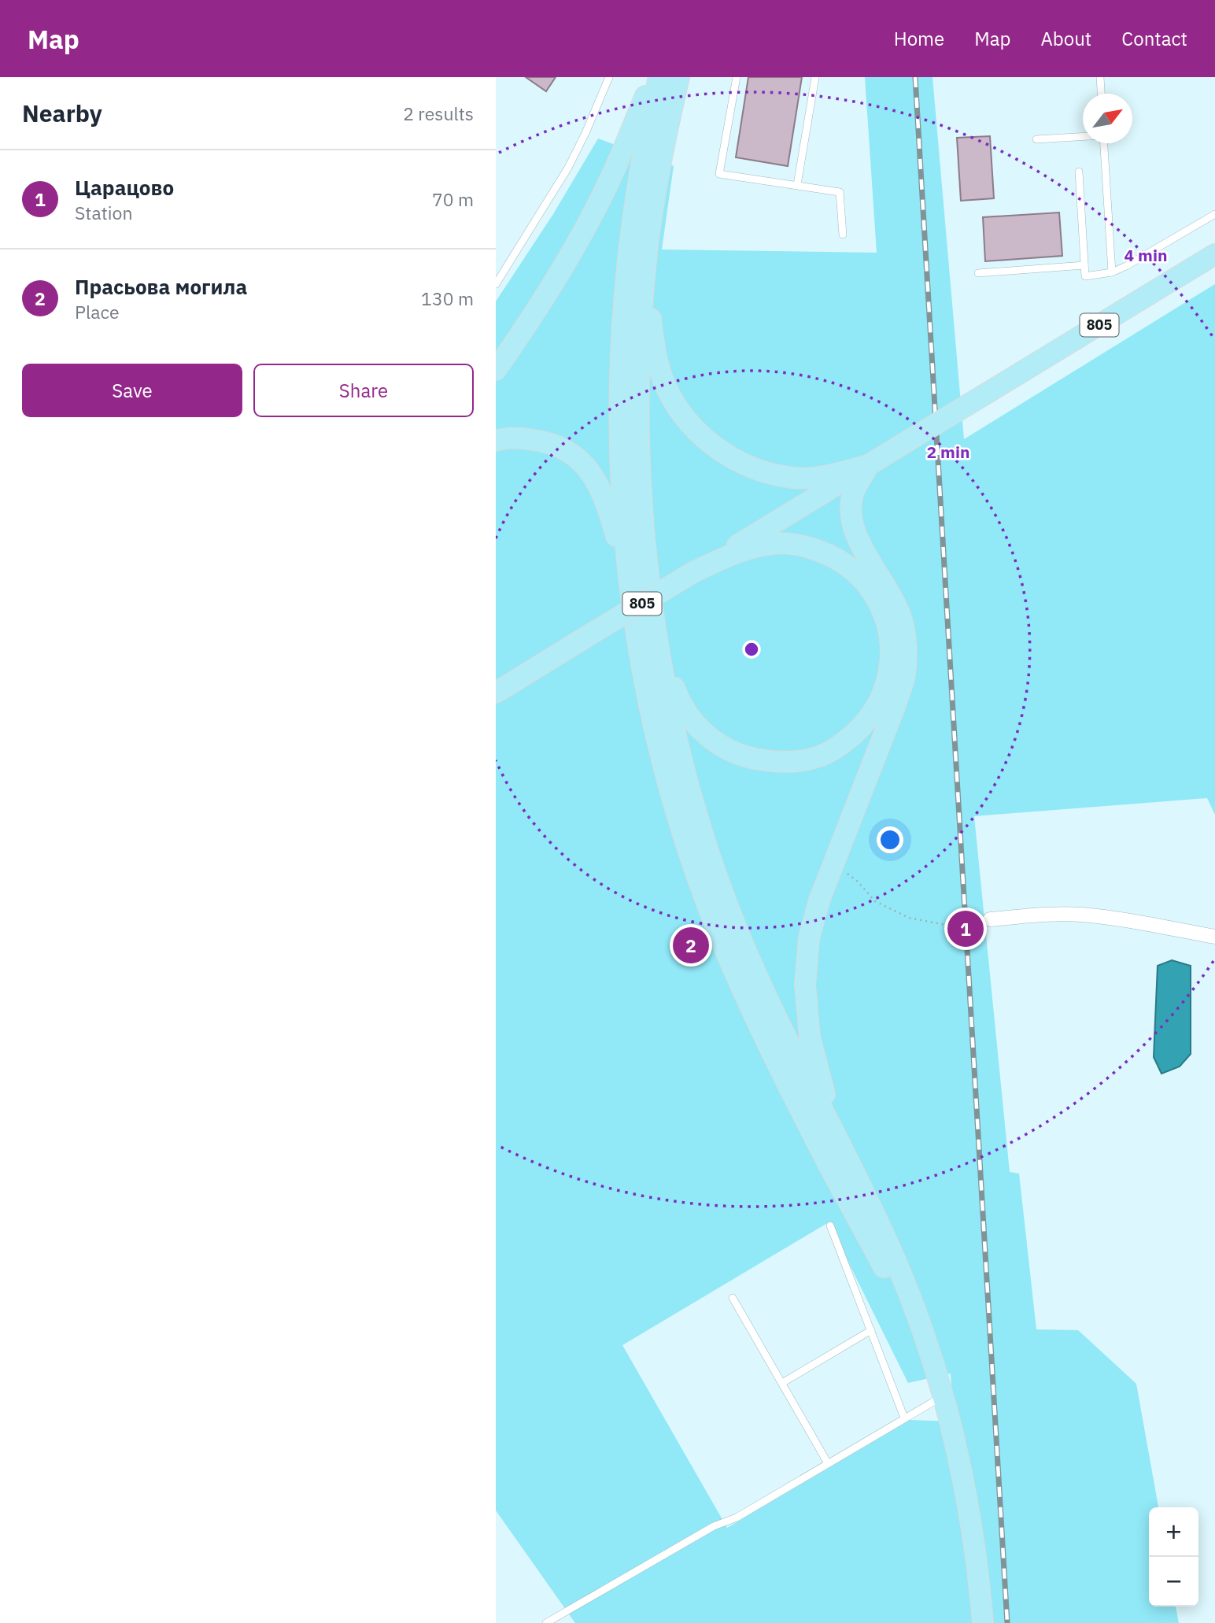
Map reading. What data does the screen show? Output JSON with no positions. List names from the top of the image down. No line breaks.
{"streets":{"main road":["805"]},"north":"top right","page":{"header":"Map","nav":["Home","Map","About","Contact"],"heading":["Nearby","2 results"],"list":[{"mark":"1","name":"Царацово","note":"Station","value":"70 m"},{"mark":"2","name":"Прасьова могила","note":"Place","value":"130 m"}],"buttons":["Save","Share"],"pins":["1","2"],"map_buttons":["+","−"]},"rings":["4 min","2 min"]}
